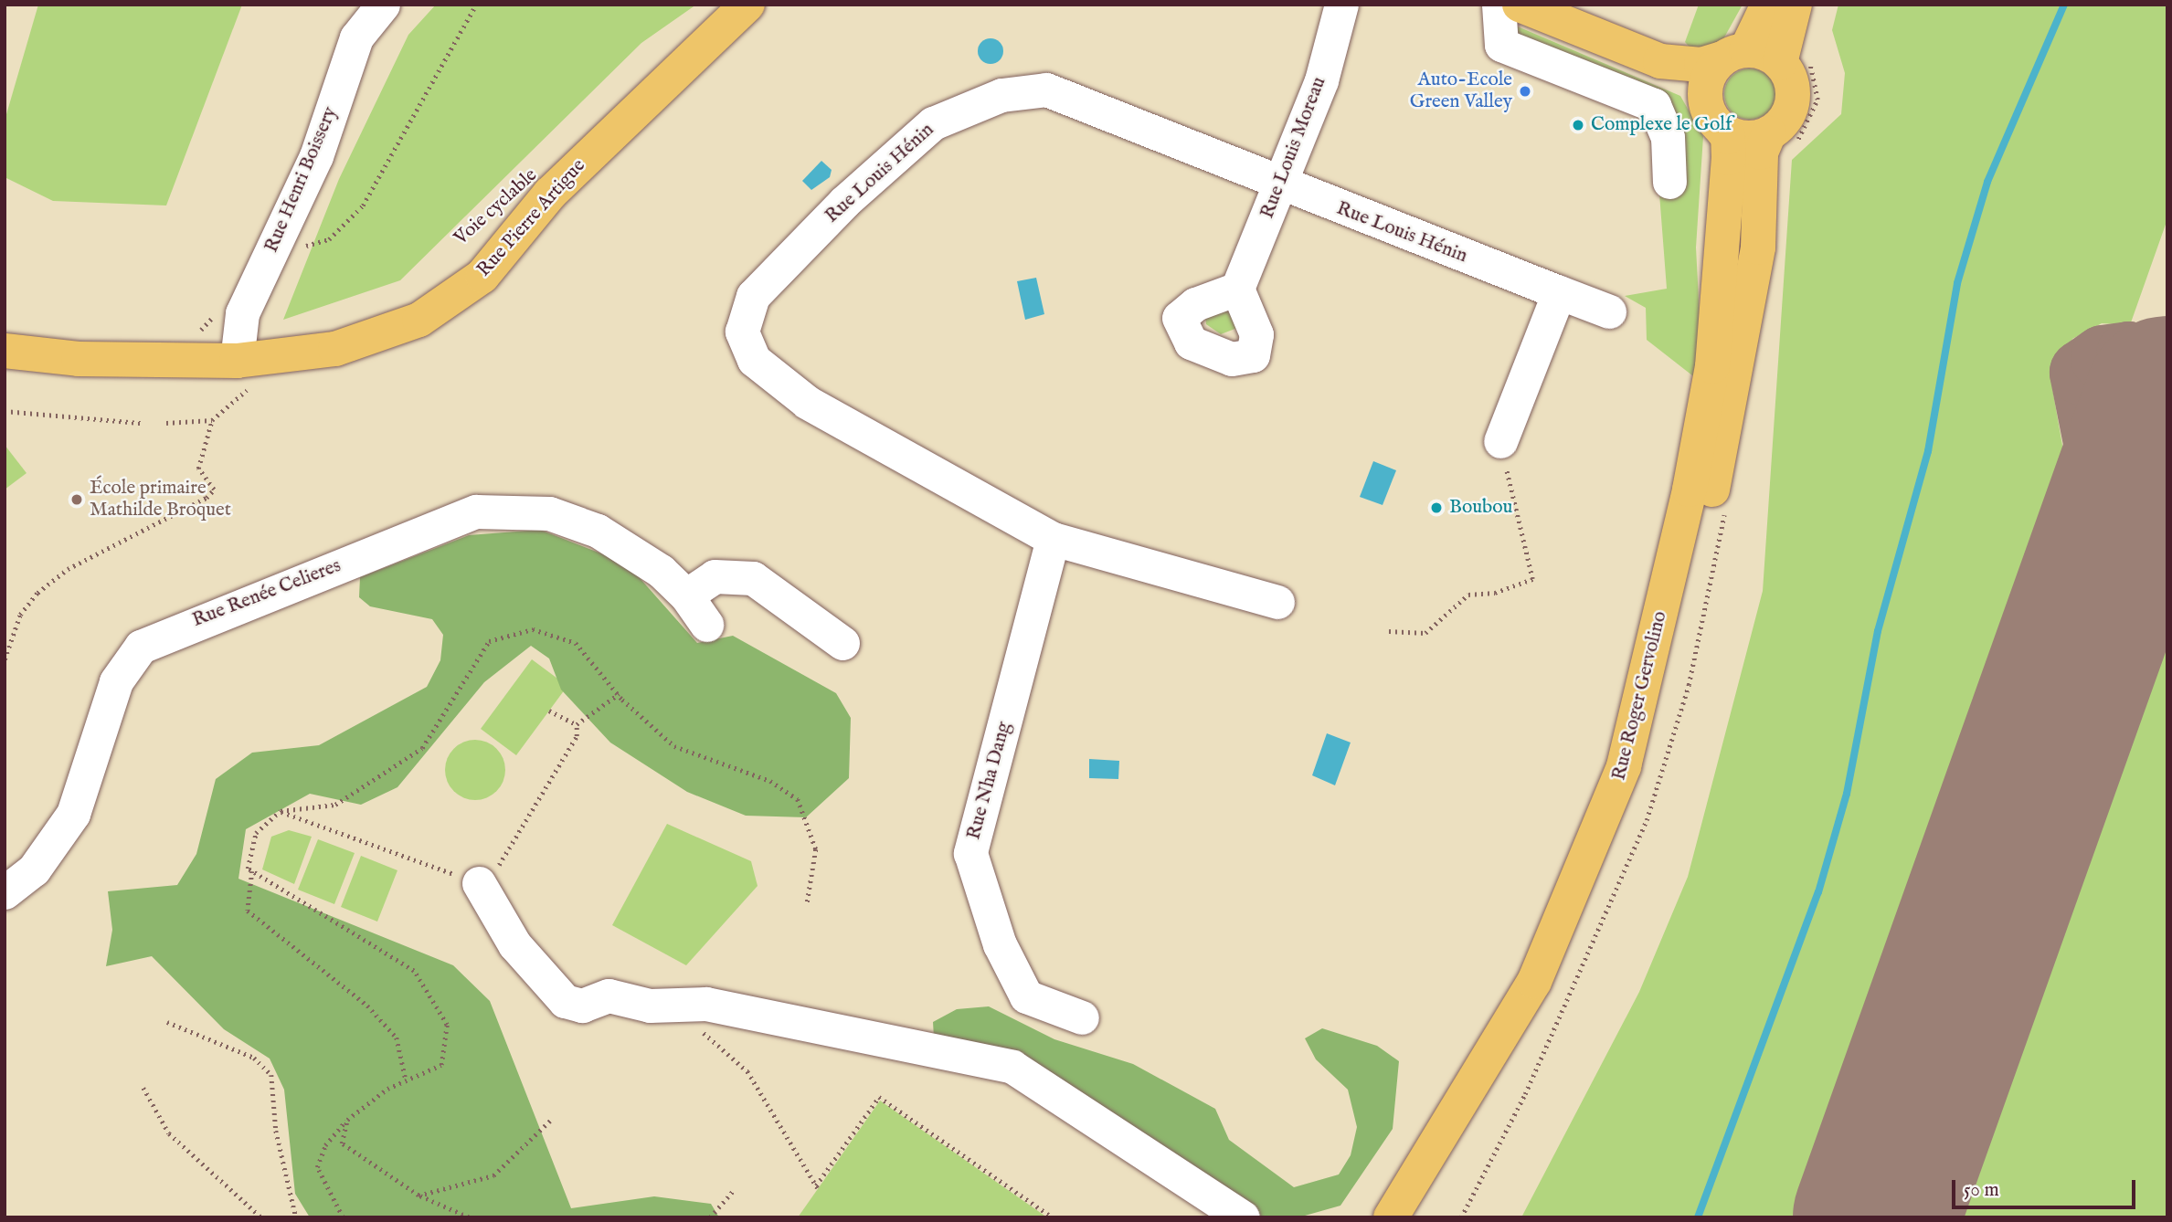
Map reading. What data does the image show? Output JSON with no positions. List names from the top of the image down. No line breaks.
{"streets":{"main road":["Rue Pierre Artigue","Rue Roger Gervolino"],"street":["Rue Louis Moreau","Rue Louis Hénin","Rue Henri Boissery","Rue Renée Celieres","Rue Nha Dang"]},"crossings":[["Rue Louis Moreau","Rue Louis Hénin"],["Rue Louis Hénin","Rue Nha Dang"],["Rue Henri Boissery","Rue Pierre Artigue"]],"places":["Auto-Ecole Green Valley","Complexe le Golf","École primaire Mathilde Broquet","Boubou"],"scale_bar":"50 m"}
